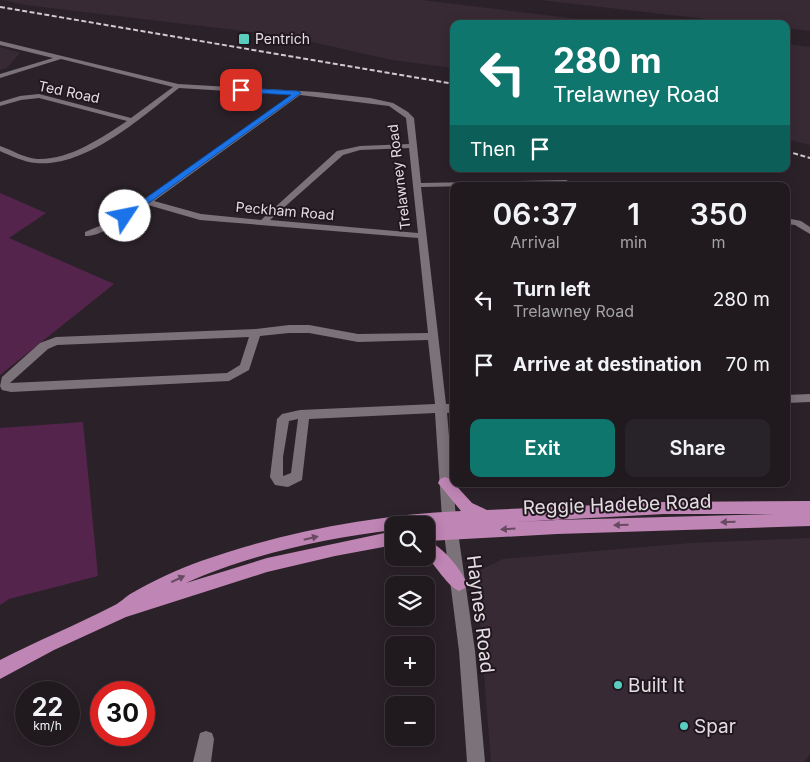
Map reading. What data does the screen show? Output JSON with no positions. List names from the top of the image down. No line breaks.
{"streets":{"main road":["Reggie Hadebe Road"],"street":["Ted Road","Trelawney Road","Peckham Road","Haynes Road"]},"crossings":[["Trelawney Road","Peckham Road"],["Trelawney Road","Reggie Hadebe Road"],["Trelawney Road","Haynes Road"],["Reggie Hadebe Road","Haynes Road"]],"places":{"transit":["Pentrich"],"other":["Built It","Spar"]},"page":{"turn":["280 m","Trelawney Road"],"then":"Then","eta":["06:37","Arrival","1","min","350","m"],"list":[{"name":"Turn left","note":"Trelawney Road","value":"280 m"},{"name":"Arrive at destination","value":"70 m"}],"buttons":["Exit","Share"],"map_buttons":["+","−"],"speed":"22 km/h","limit":"30"}}
